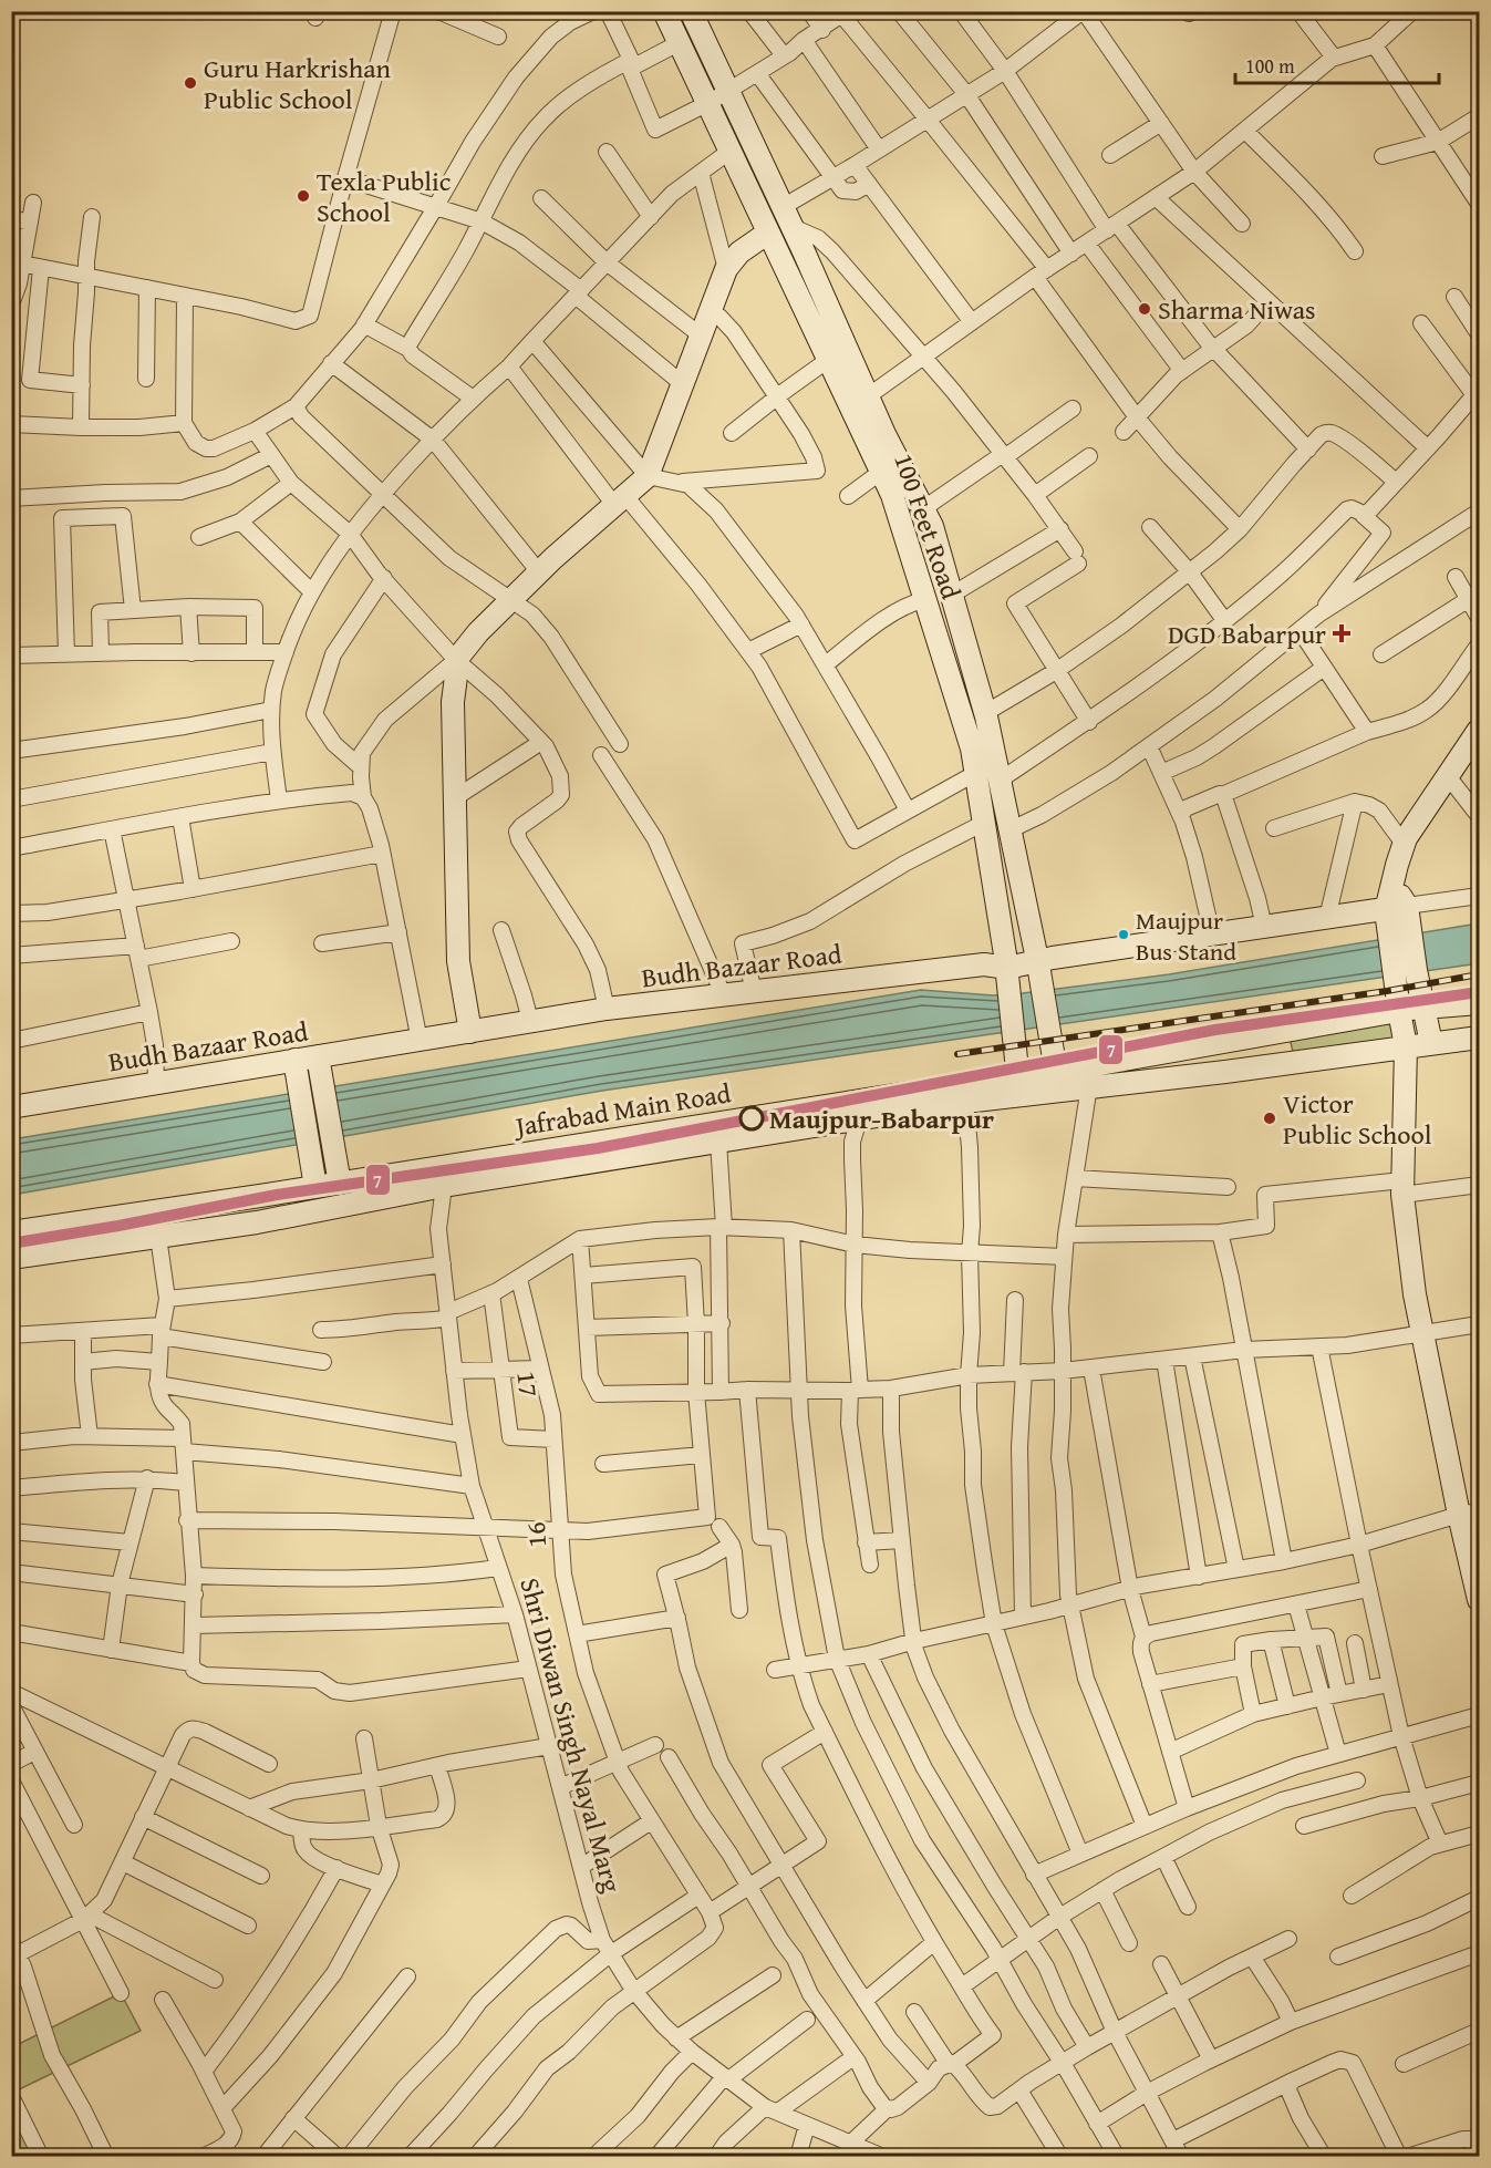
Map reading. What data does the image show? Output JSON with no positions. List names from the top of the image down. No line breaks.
{"streets":{"main road":["100 Feet Road","Budh Bazaar Road","Jafrabad Main Road"],"street":["17","16","Shri Diwan Singh Nayal Marg"]},"crossings":[["100 Feet Road","Budh Bazaar Road"],["100 Feet Road","Jafrabad Main Road"],["Jafrabad Main Road","Shri Diwan Singh Nayal Marg"],["17","16"]],"places":{"other":["Guru Harkrishan Public School","Texla Public School","Sharma Niwas","Maujpur Bus Stand","Maujpur-Babarpur","Victor Public School"],"health":["DGD Babarpur"]},"lines":["transit line 7"],"scale_bar":"100 m"}
